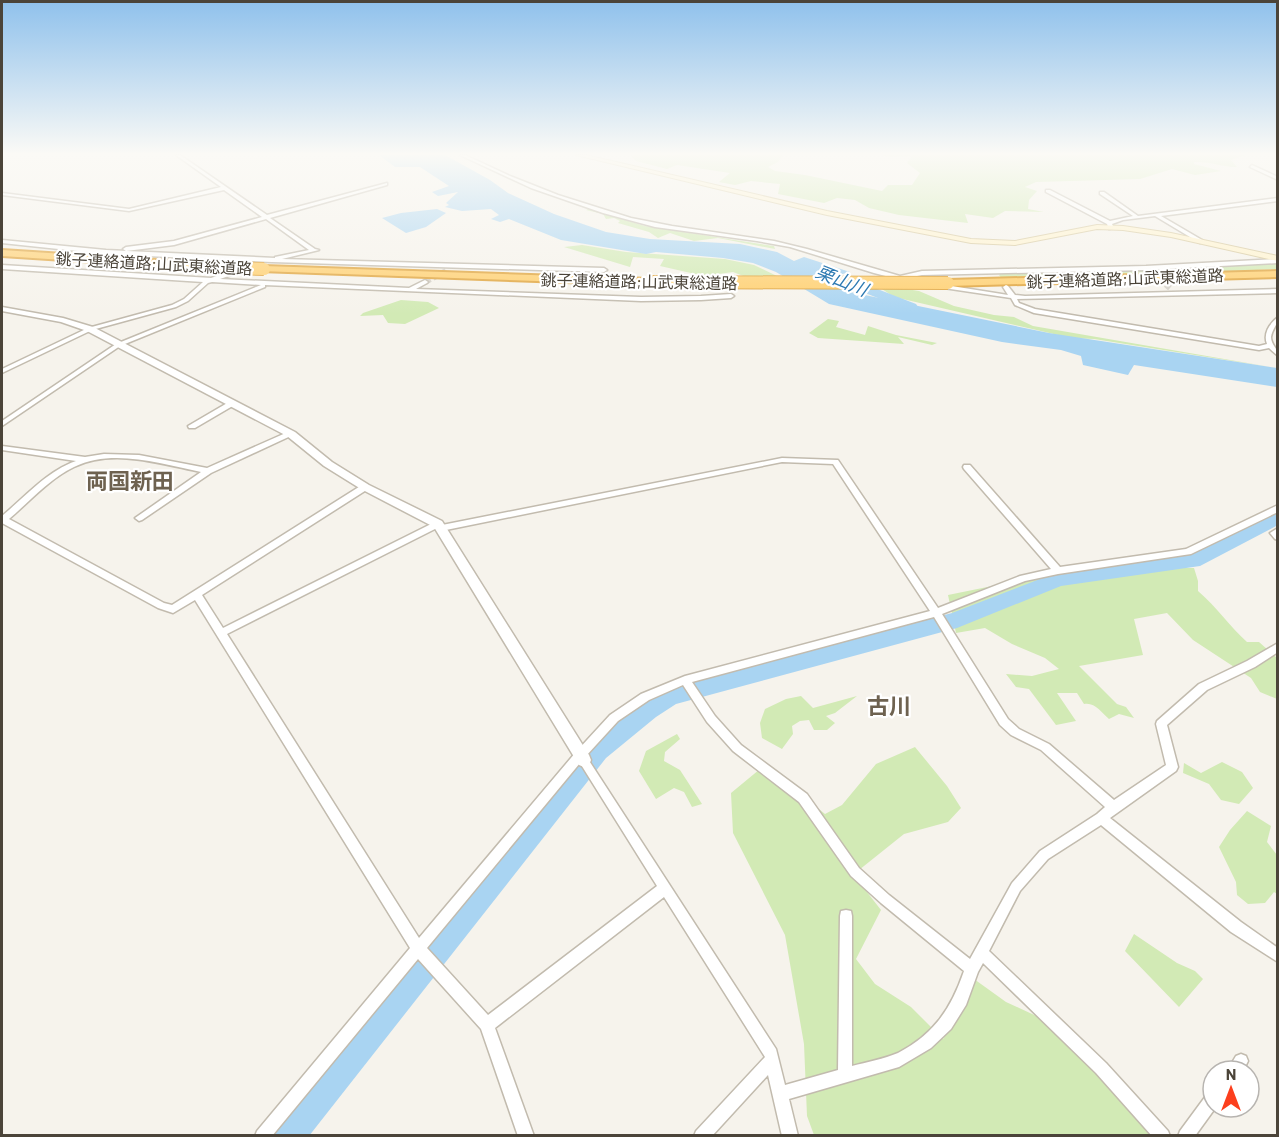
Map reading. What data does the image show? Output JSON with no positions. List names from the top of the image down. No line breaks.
{"streets":{"highway":["銚子連絡道路;山武東総道路"]},"districts":["両国新田","古川"],"water":["栗山川"],"north":"top"}
